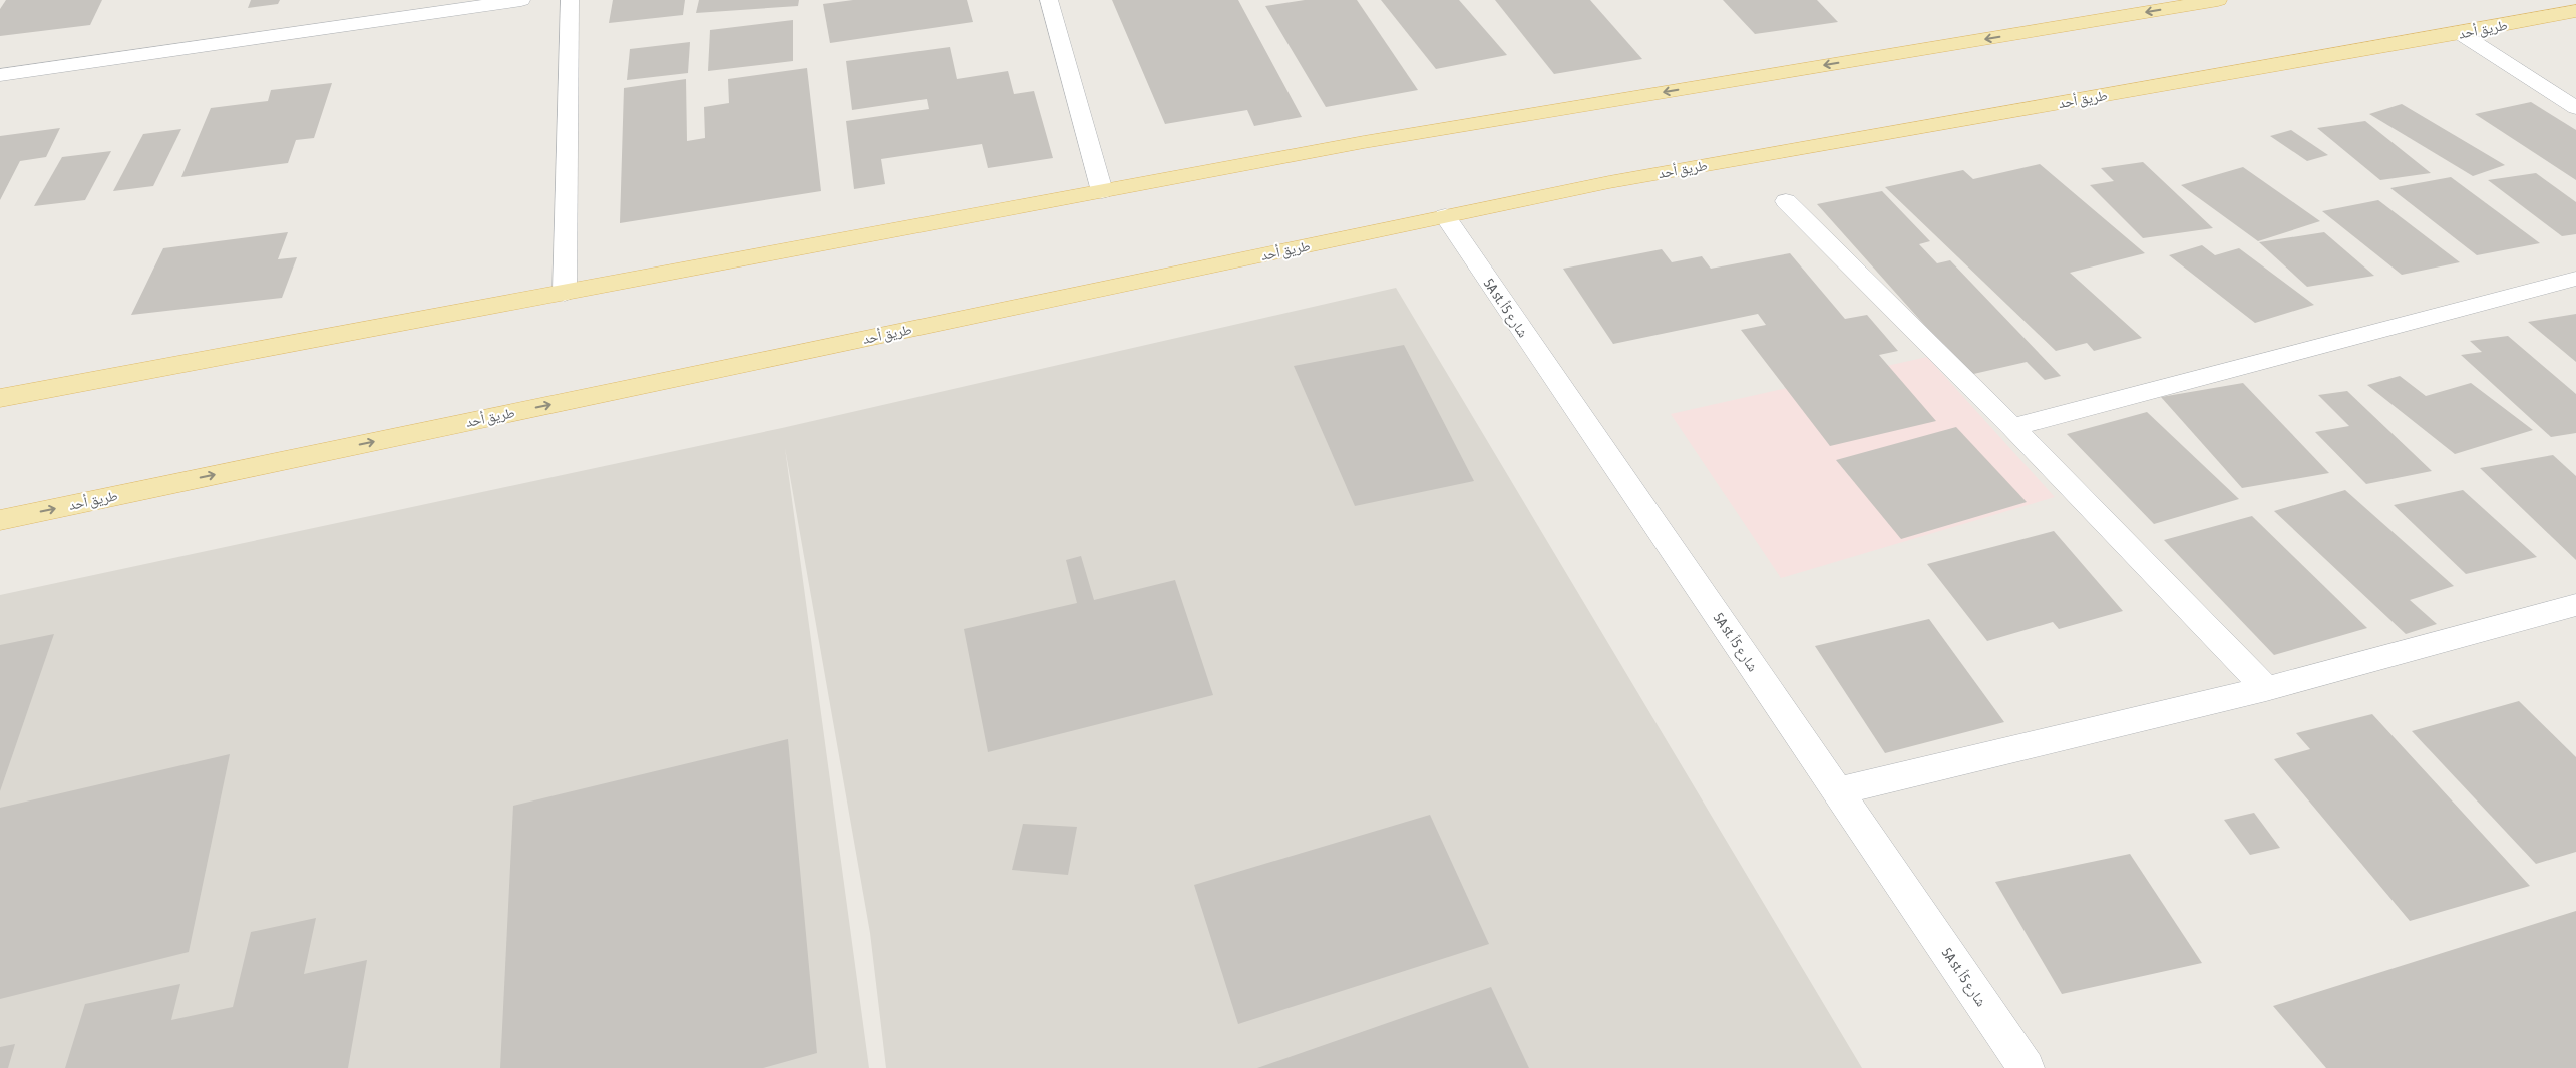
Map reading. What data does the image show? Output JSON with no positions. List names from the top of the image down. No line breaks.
{"streets":{"main road":["طريق أحد"],"street":["5A st. شارع 5أ"]},"crossings":[["طريق أحد","5A st. شارع 5أ"]]}
